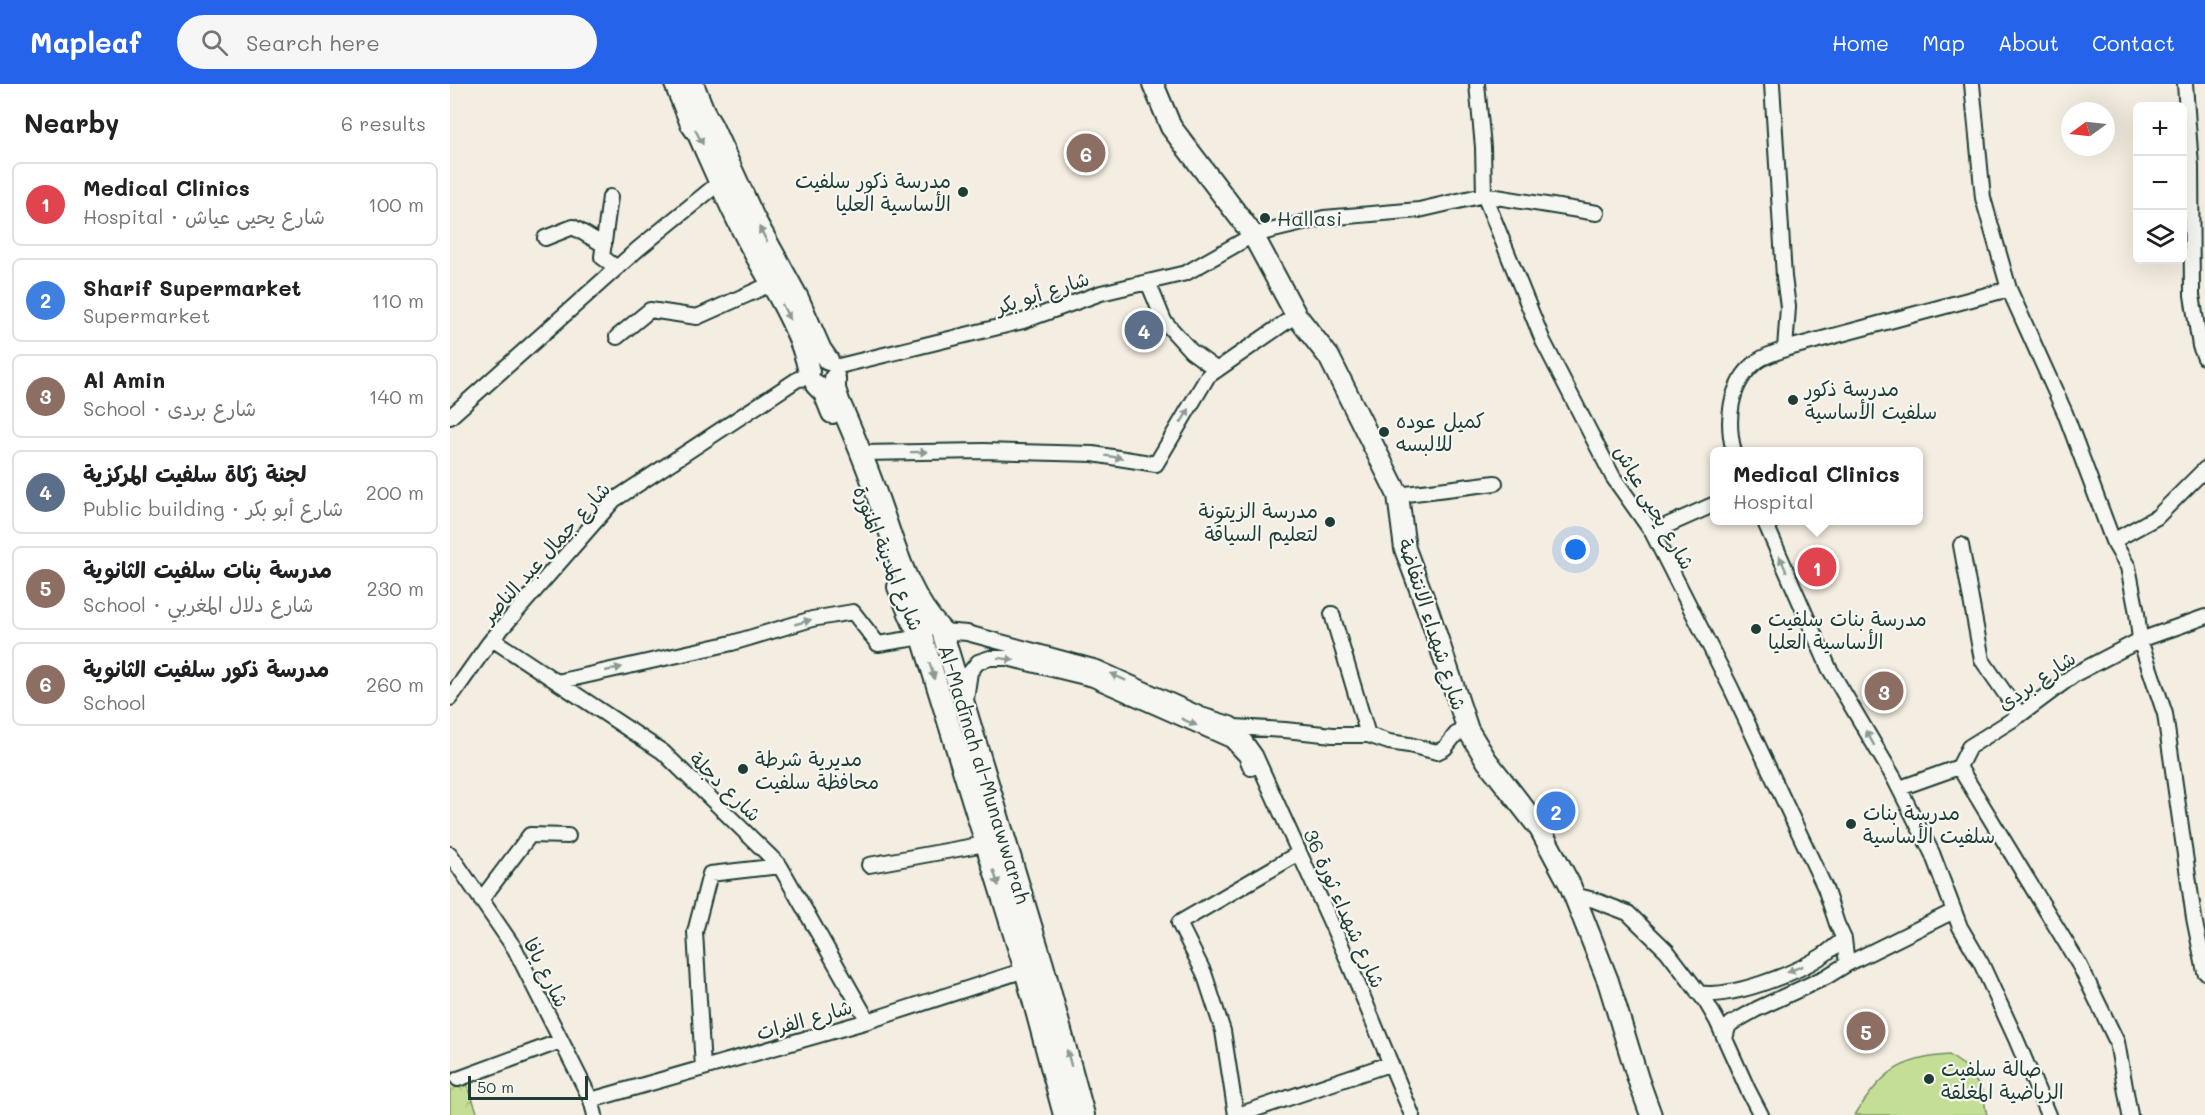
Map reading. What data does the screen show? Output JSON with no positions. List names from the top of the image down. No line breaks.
{"streets":{"main road":["شارع المدينة المنورة","شارع شهداء الانتفاضة","Al-Madīnah al-Munawwarah"],"street":["شارع أبو بكر","شارع يحيى عياش","شارع جمال عبد الناصر","شارع بردى","شارع دجلة","شارع شهداء ثورة 36","شارع يافا","شارع الفرات"]},"crossings":[["شارع أبو بكر","شارع يحيى عياش"],["شارع أبو بكر","شارع شهداء الانتفاضة"],["شارع أبو بكر","Al-Madīnah al-Munawwarah"],["شارع جمال عبد الناصر","شارع المدينة المنورة"],["شارع جمال عبد الناصر","شارع دجلة"],["شارع المدينة المنورة","شارع الفرات"],["شارع دجلة","شارع الفرات"],["شارع يافا","شارع الفرات"]],"one_way":["Al-Madīnah al-Munawwarah"],"places":["مدرسة ذكور سلفيت الأساسية العليا","Hallasi","مدرسة ذكور سلفيت الأساسية","كميل عوده للالبسه","مدرسة الزيتونة لتعليم السياقة","مدرسة بنات سلفيت الأساسية العليا","مديرية شرطة محافظة سلفيت","مدرسة بنات سلفيت الأساسية","صالة سلفيت الرياضية المغلقة"],"scale_bar":"50 m","north":"left","page":{"header":"Mapleaf","search":"Search here","nav":["Home","Map","About","Contact"],"heading":["Nearby","6 results"],"map_buttons":["+","−"],"pins":["6","4","1","3","2","5"],"list":[{"mark":"1","name":"Medical Clinics","note":"Hospital · شارع يحيى عياش","value":"100 m"},{"mark":"2","name":"Sharif Supermarket","note":"Supermarket","value":"110 m"},{"mark":"3","name":"Al Amin","note":"School · شارع بردى","value":"140 m"},{"mark":"4","name":"لجنة زكاة سلفيت المركزية","note":"Public building · شارع أبو بكر","value":"200 m"},{"mark":"5","name":"مدرسة بنات سلفيت الثانوية","note":"School · شارع دلال المغربي","value":"230 m"},{"mark":"6","name":"مدرسة ذكور سلفيت الثانوية","note":"School","value":"260 m"}],"popup":["Medical Clinics","Hospital"],"scale":"50 m"}}
